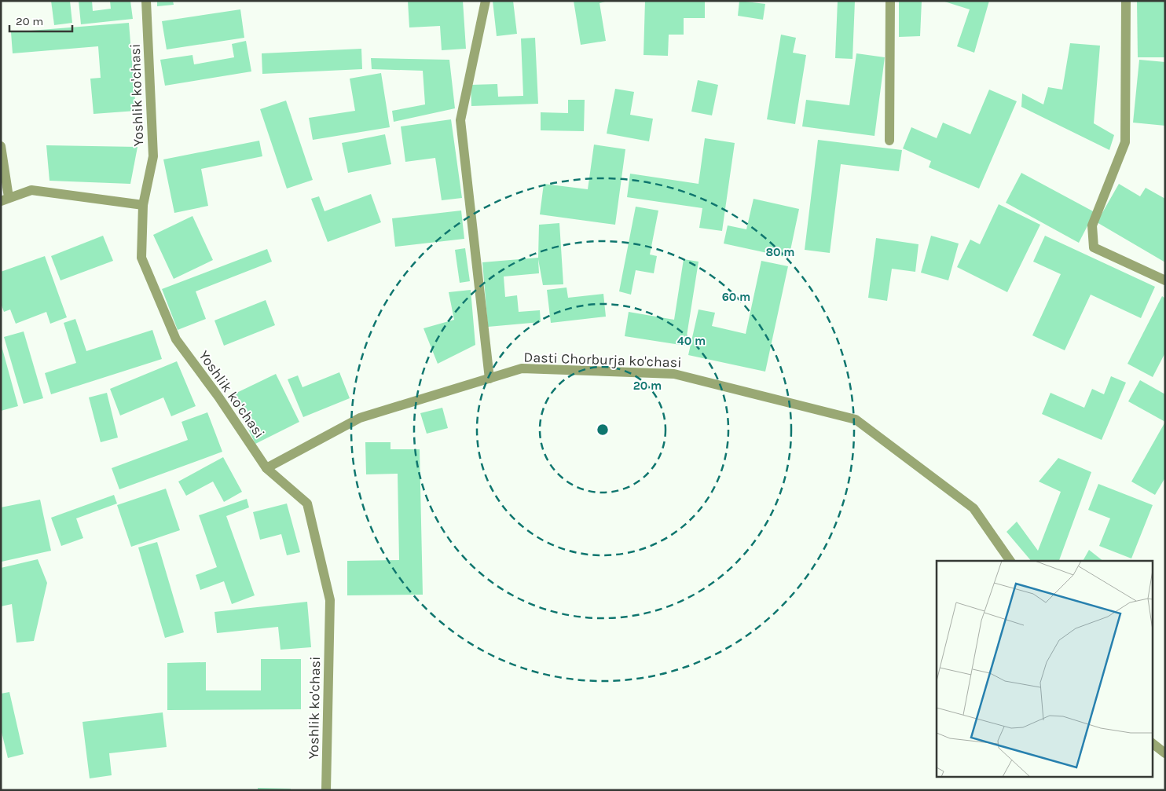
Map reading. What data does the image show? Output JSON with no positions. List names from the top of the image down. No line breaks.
{"streets":{"street":["Yoshlik ko'chasi","Dasti Chorburja ko'chasi"]},"crossings":[["Yoshlik ko'chasi","Dasti Chorburja ko'chasi"]],"scale_bar":"20 m","rings":["80 m","60 m","40 m","20 m"]}
